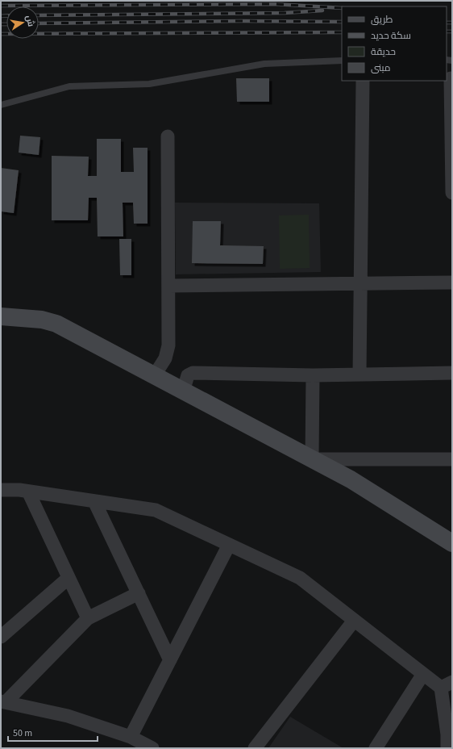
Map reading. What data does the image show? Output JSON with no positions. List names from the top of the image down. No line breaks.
{"legend":["طريق","سكة حديد","حديقة","مبنى"],"scale_bar":"50 m","north":"right"}
